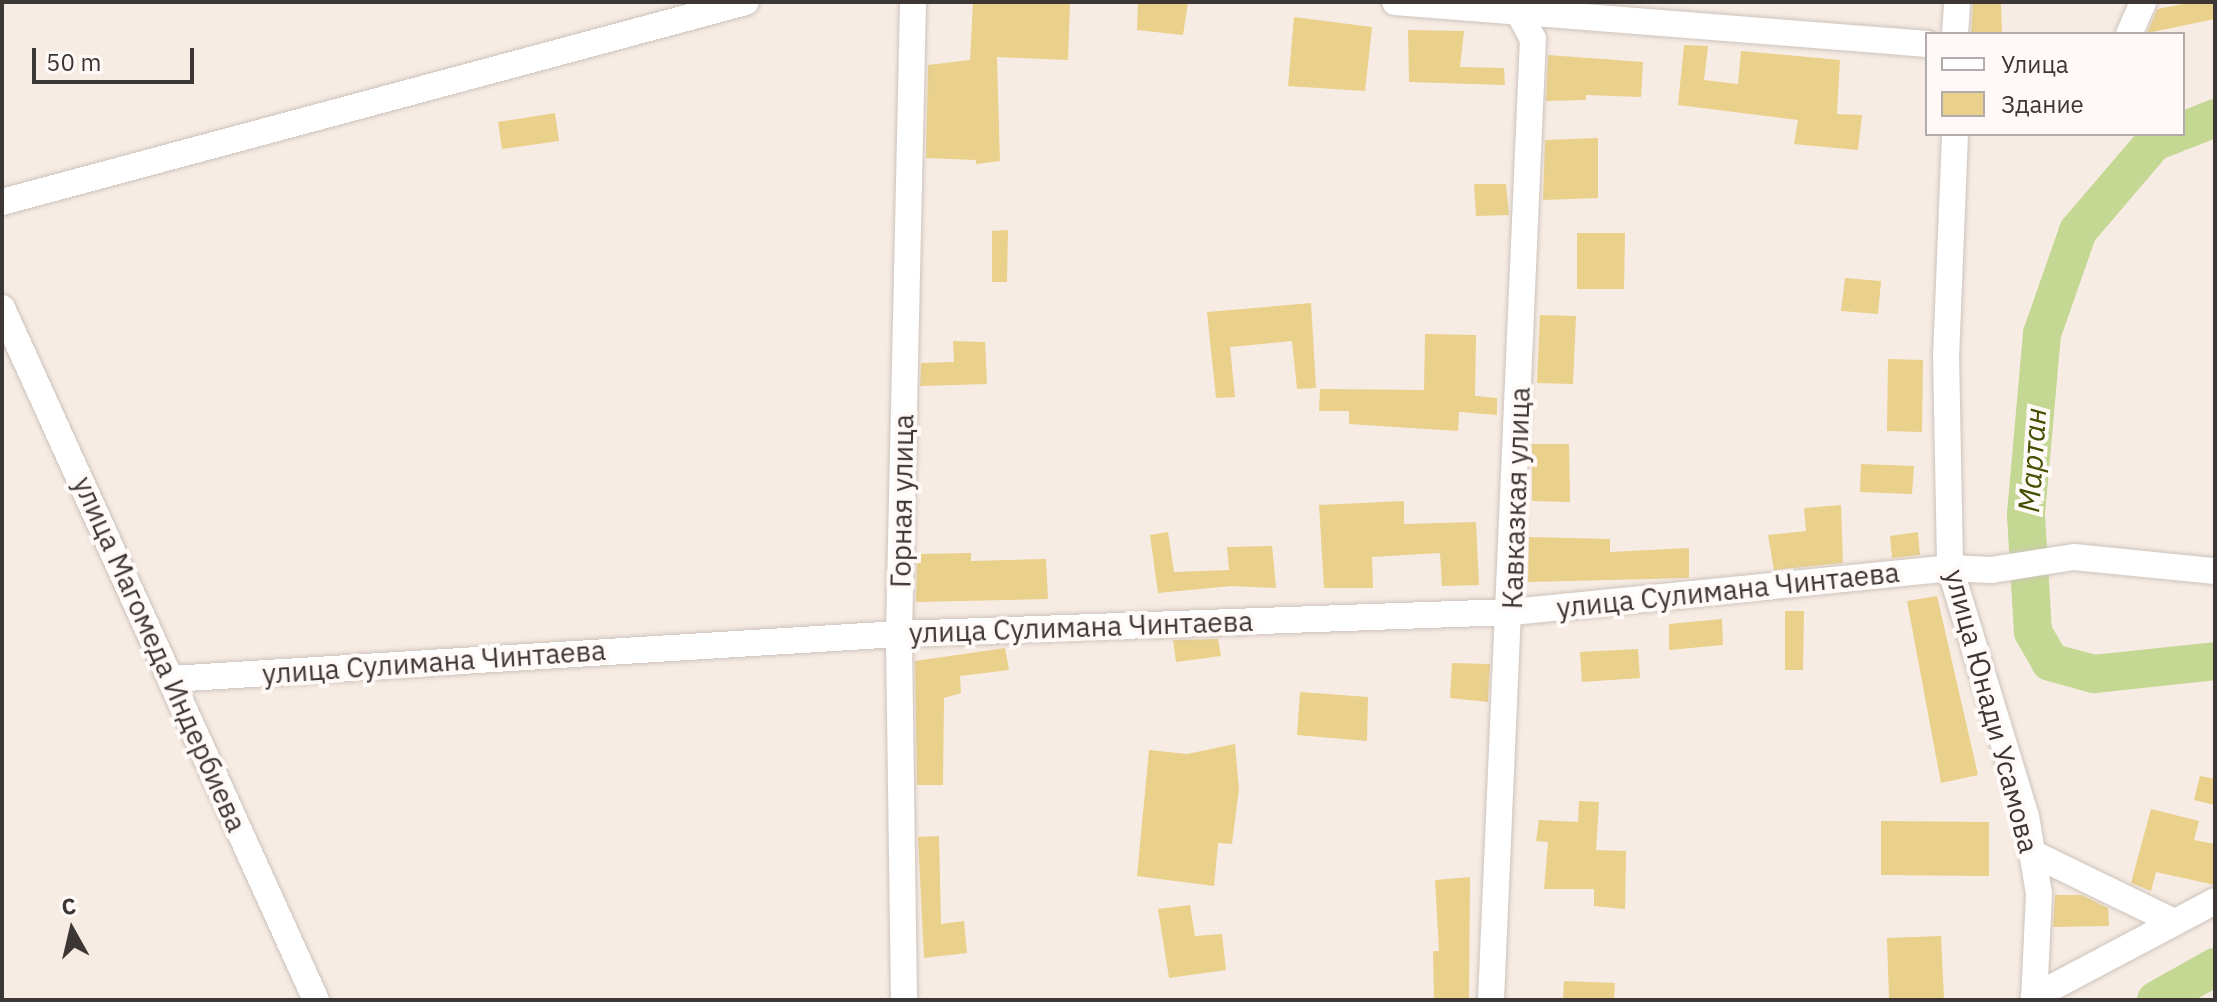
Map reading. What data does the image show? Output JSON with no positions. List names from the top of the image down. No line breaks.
{"streets":{"street":["Кавказкая улица","Горная улица","улица Сулимана Чинтаева","улица Магомеда Индербиева","улица Юнади Усамова"]},"crossings":[["Кавказкая улица","улица Сулимана Чинтаева"],["Горная улица","улица Сулимана Чинтаева"],["улица Сулимана Чинтаева","улица Магомеда Индербиева"],["улица Сулимана Чинтаева","улица Юнади Усамова"]],"water":["Мартан"],"legend":["Улица","Здание"],"scale_bar":"50 m","north":"top"}
